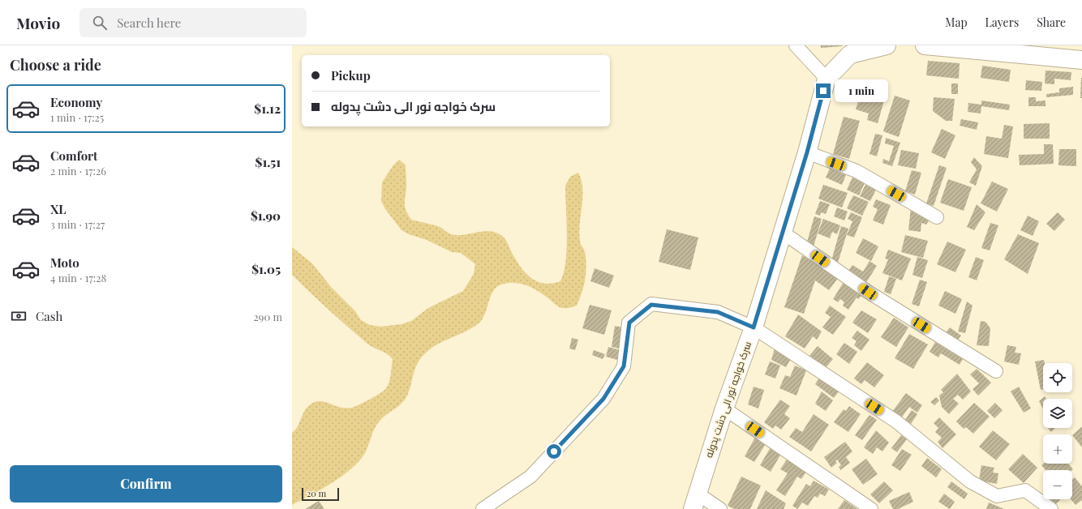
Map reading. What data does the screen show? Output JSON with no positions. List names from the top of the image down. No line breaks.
{"streets":{"main road":["سرک خواجه نور الی دشت پدوله"]},"scale_bar":"20 m","page":{"header":"Movio","search":"Search here","nav":["Map","Layers","Share"],"heading":"Choose a ride","banner":["Pickup","سرک خواجه نور الی دشت پدوله"],"bubble":"1 min","list":[{"name":"Economy","note":"1 min · 17:25","value":"$1.12"},{"name":"Comfort","note":"2 min · 17:26","value":"$1.51"},{"name":"XL","note":"3 min · 17:27","value":"$1.90"},{"name":"Moto","note":"4 min · 17:28","value":"$1.05"}],"pay":["Cash","290 m"],"map_buttons":["+","−"],"buttons":"Confirm","scale":"20 m"}}
